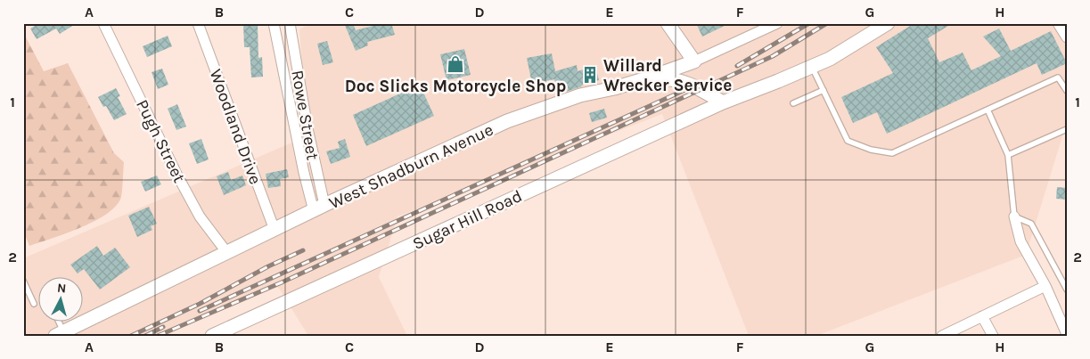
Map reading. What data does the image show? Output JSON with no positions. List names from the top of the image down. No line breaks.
{"streets":{"street":["Rowe Street","Woodland Drive","Pugh Street","West Shadburn Avenue","Sugar Hill Road"]},"crossings":[["Rowe Street","West Shadburn Avenue"],["Woodland Drive","West Shadburn Avenue"],["Pugh Street","West Shadburn Avenue"]],"places":{"shop":["Doc Slicks Motorcycle Shop"],"building":["Willard Wrecker Service"]},"north":"top","grid":{"columns":["A","B","C","D","E","F","G","H"],"rows":["1","2"]}}
